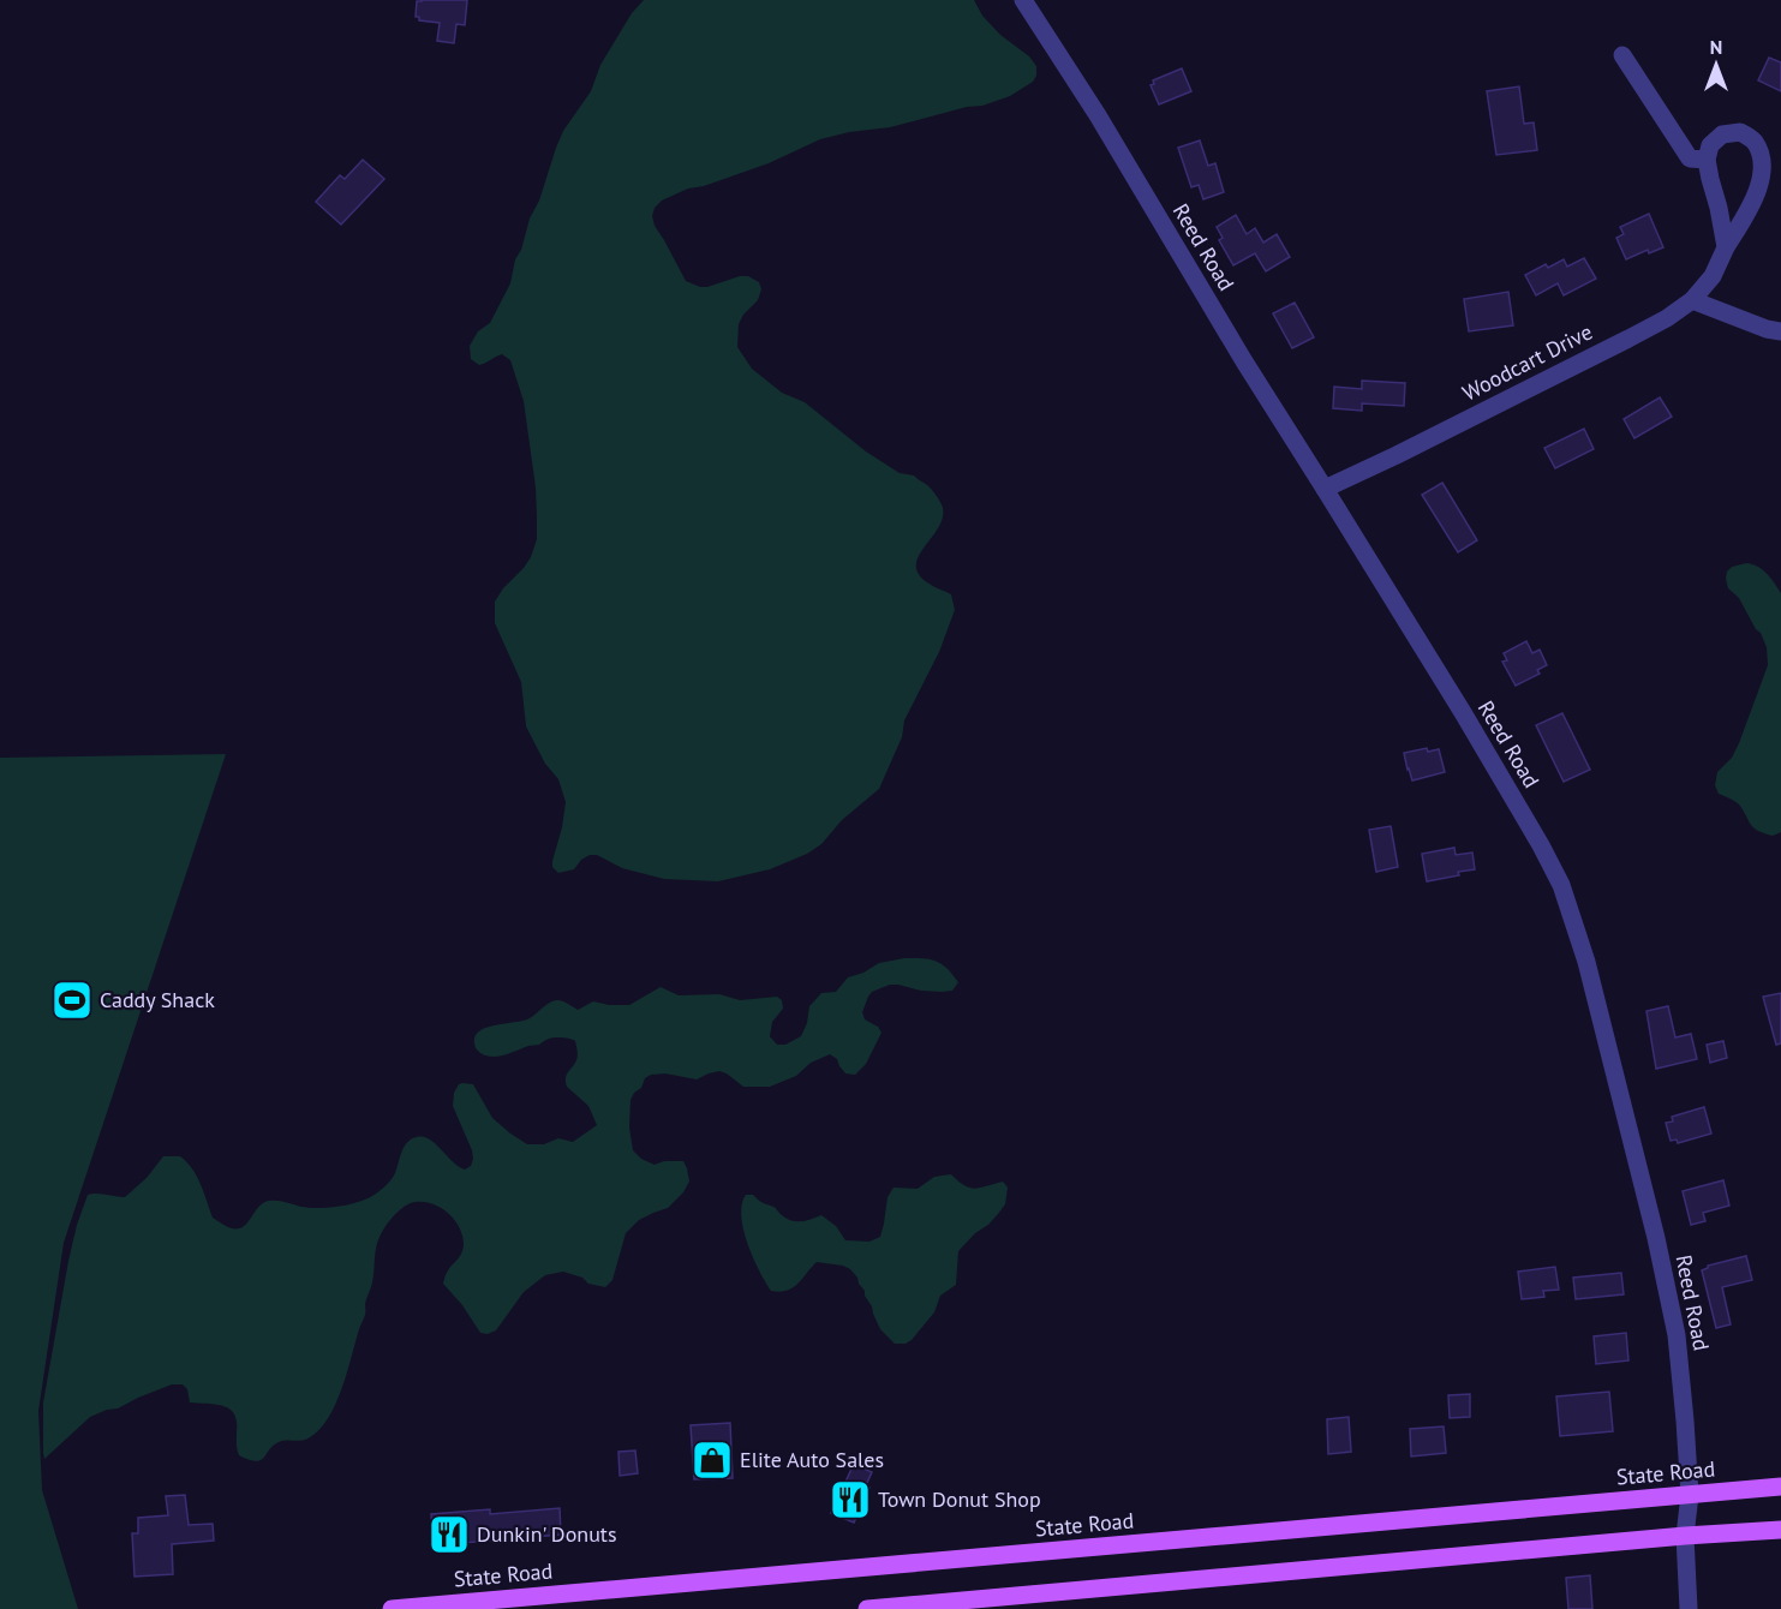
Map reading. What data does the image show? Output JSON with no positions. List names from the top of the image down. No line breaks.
{"streets":{"main road":["State Road"],"street":["Reed Road","Woodcart Drive"]},"crossings":[["Reed Road","Woodcart Drive"],["Reed Road","State Road"]],"places":{"sports":["Caddy Shack"],"shop":["Elite Auto Sales"],"restaurant":["Town Donut Shop","Dunkin' Donuts"]},"north":"top"}
